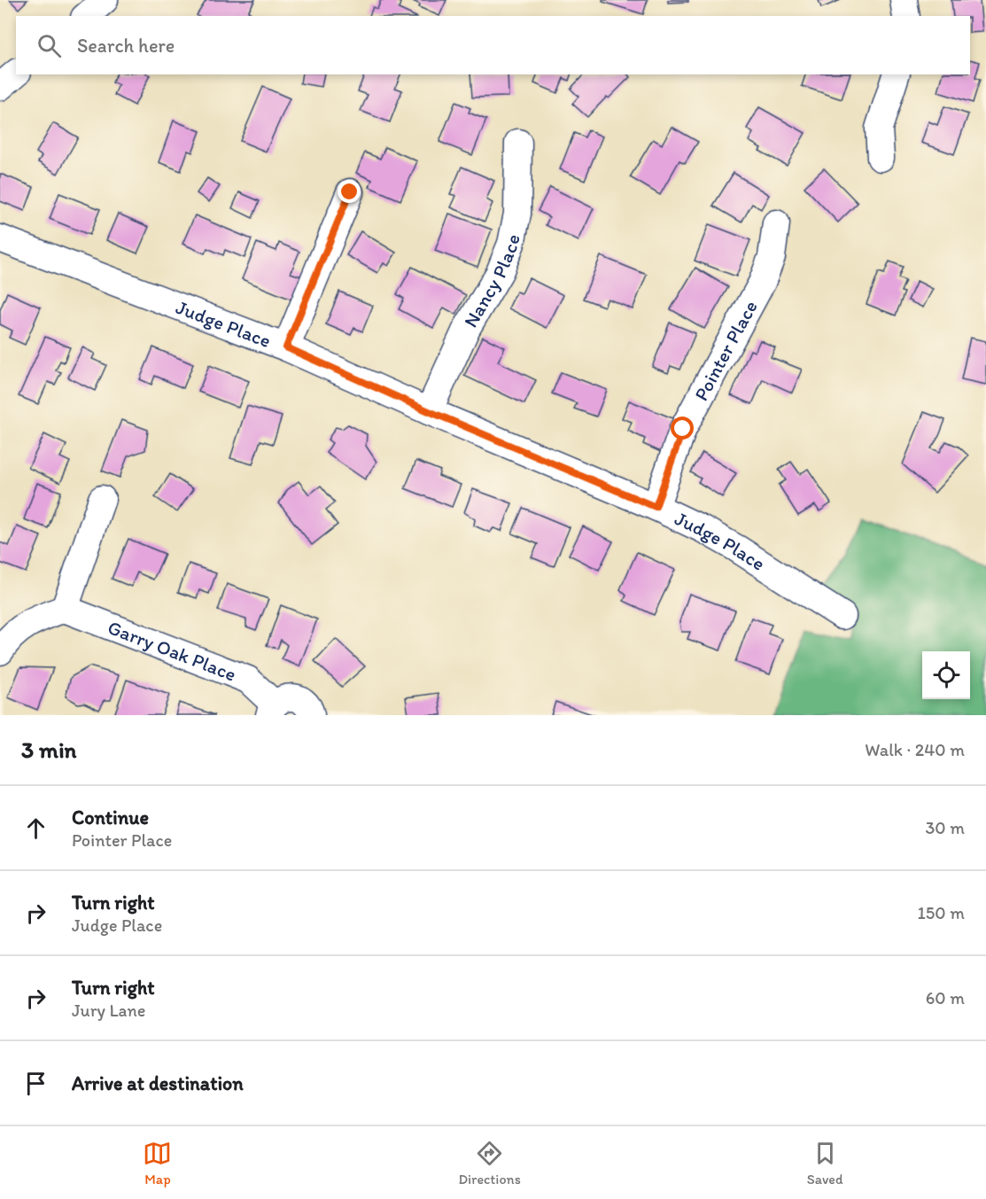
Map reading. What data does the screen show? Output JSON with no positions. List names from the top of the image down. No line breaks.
{"streets":{"street":["Nancy Place","Judge Place","Pointer Place","Garry Oak Place"]},"crossings":[["Nancy Place","Judge Place"],["Judge Place","Pointer Place"]],"page":{"search":"Search here","heading":["3 min","Walk · 240 m"],"list":[["Continue","Pointer Place","30 m"],["Turn right","Judge Place","150 m"],["Turn right","Jury Lane","60 m"],"Arrive at destination"],"nav":["Map","Directions","Saved"]}}
